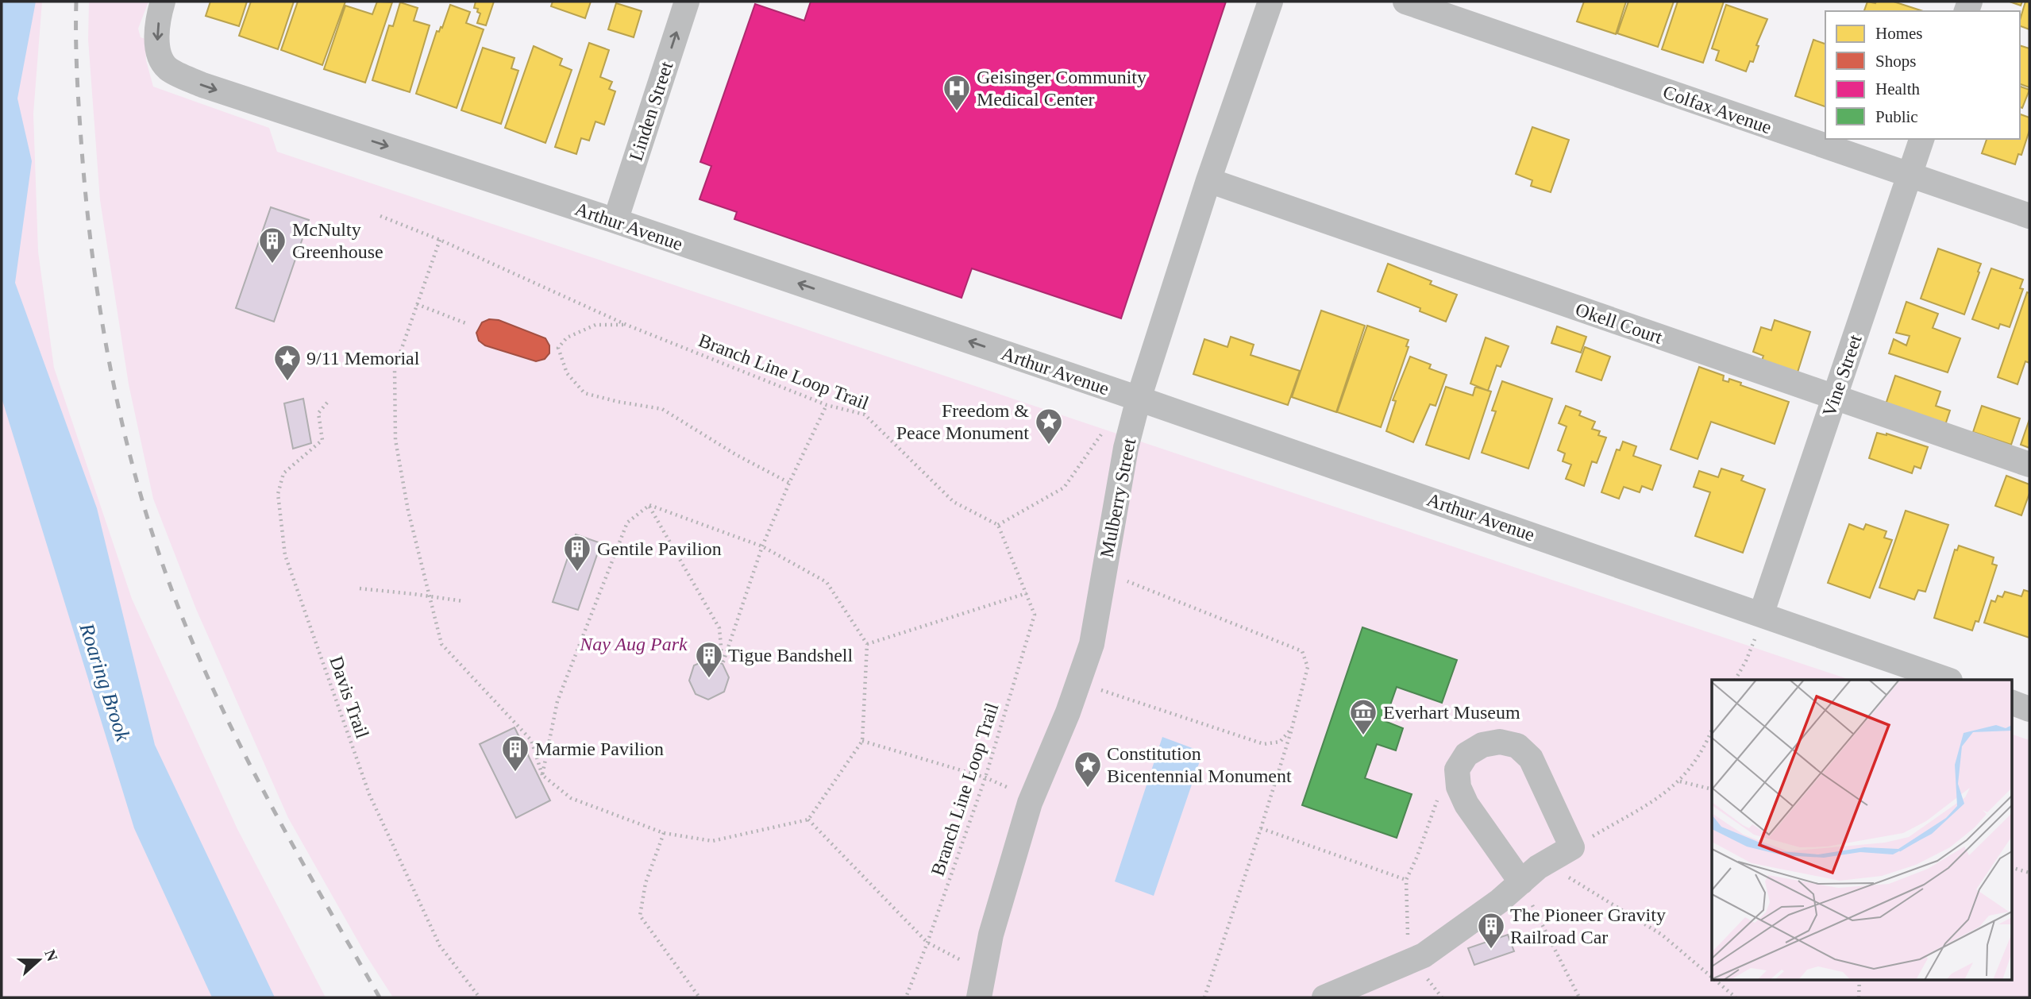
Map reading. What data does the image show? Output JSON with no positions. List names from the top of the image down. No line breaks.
{"streets":{"street":["Colfax Avenue","Linden Street","Arthur Avenue","Okell Court","Vine Street","Mulberry Street"],"path":["Branch Line Loop Trail","Davis Trail"]},"crossings":[["Colfax Avenue","Vine Street"],["Linden Street","Arthur Avenue"],["Arthur Avenue","Vine Street"],["Arthur Avenue","Mulberry Street"],["Okell Court","Vine Street"],["Okell Court","Mulberry Street"]],"one_way":["Linden Street"],"water":["Roaring Brook"],"parks":["Nay Aug Park"],"places":{"hospital":["Geisinger Community Medical Center"],"building":["McNulty Greenhouse","Gentile Pavilion","Tigue Bandshell","Marmie Pavilion","The Pioneer Gravity Railroad Car"],"place":["9/11 Memorial","Freedom & Peace Monument","Constitution Bicentennial Monument"],"museum":["Everhart Museum"]},"legend":["Homes","Shops","Health","Public"],"north":"right"}
